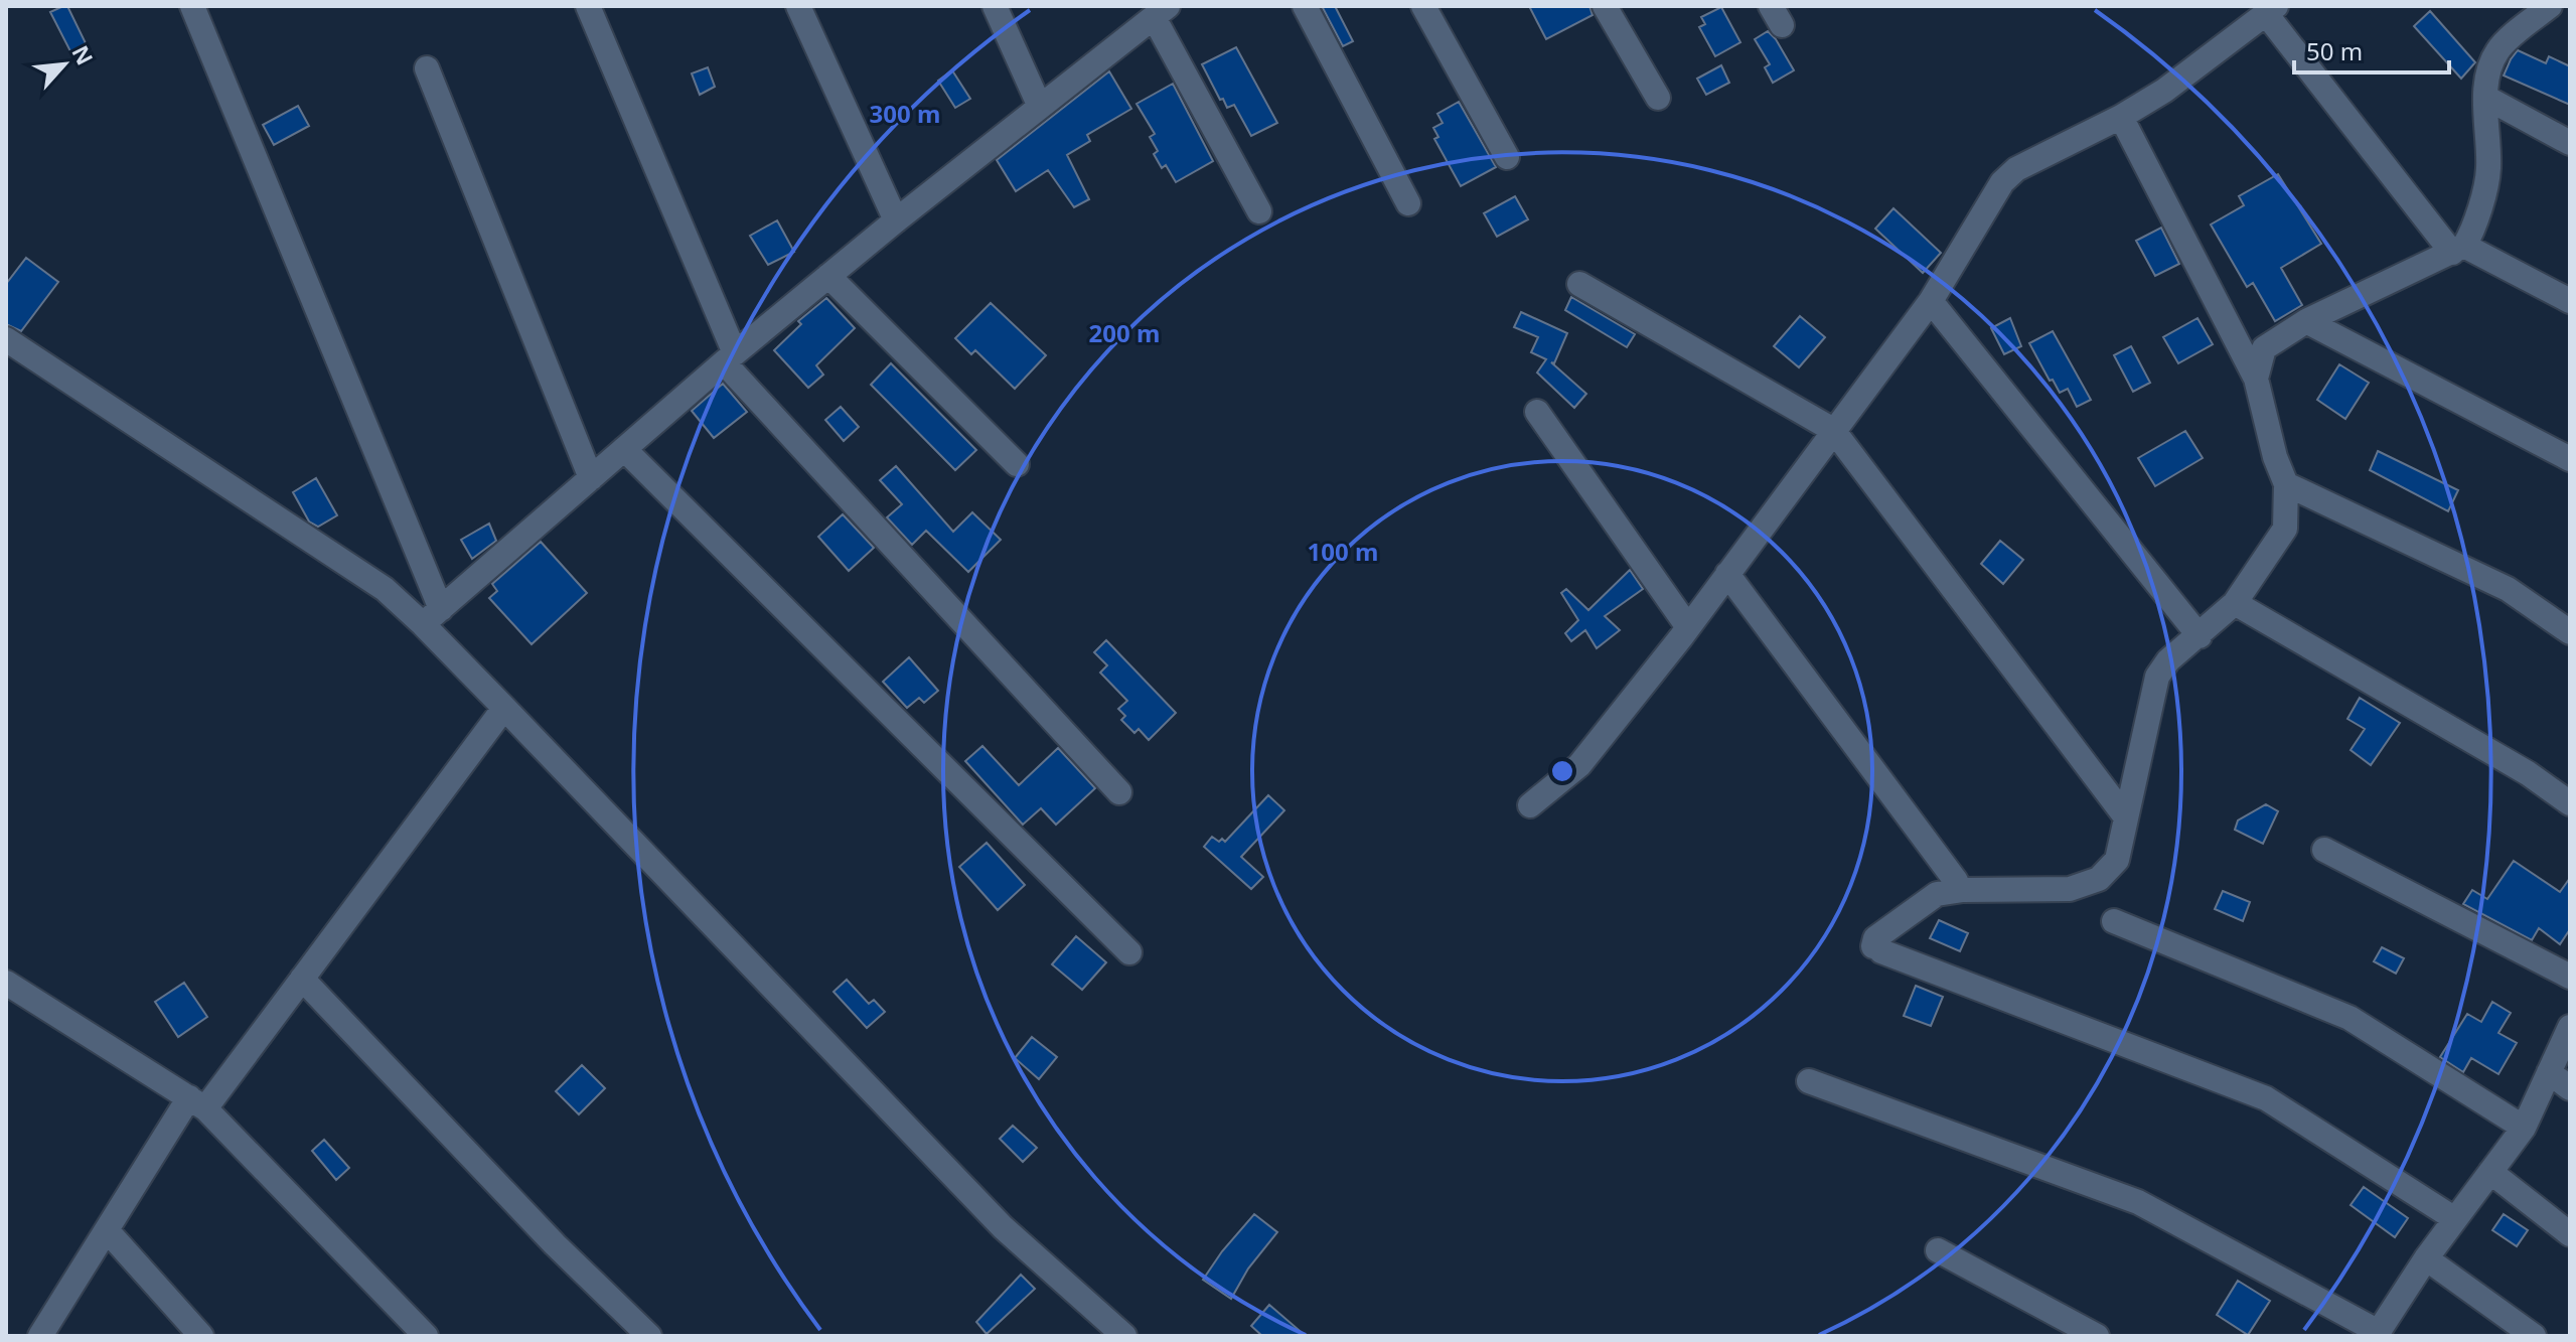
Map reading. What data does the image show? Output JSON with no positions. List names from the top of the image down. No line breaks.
{"scale_bar":"50 m","north":"top right","rings":["300 m","200 m","100 m"]}
